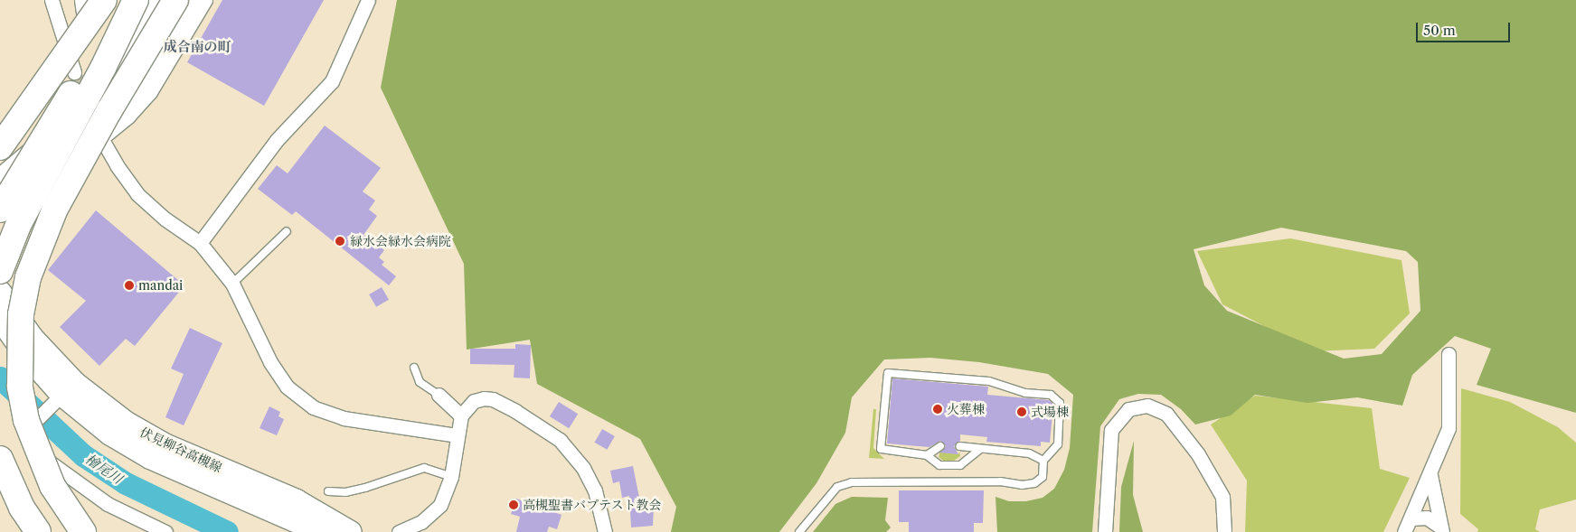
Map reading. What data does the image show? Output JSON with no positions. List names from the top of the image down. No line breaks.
{"streets":{"main road":["伏見柳谷高槻線"]},"districts":["成合南の町"],"water":["檜尾川"],"places":["緑水会緑水会病院","mandai","火葬棟","式場棟","高槻聖書バプテスト教会"],"scale_bar":"50 m"}
